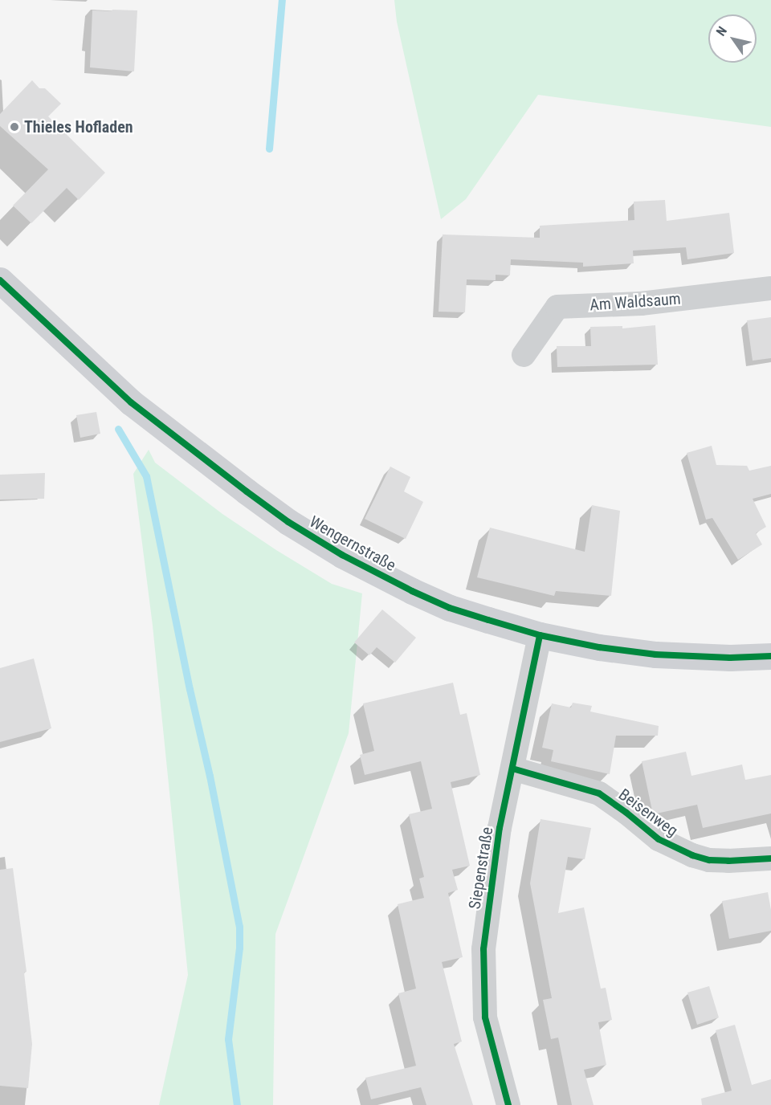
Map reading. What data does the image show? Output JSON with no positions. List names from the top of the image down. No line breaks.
{"streets":{"main road":["Wengernstraße"],"street":["Am Waldsaum","Beisenweg","Siepenstraße"]},"crossings":[["Wengernstraße","Siepenstraße"],["Beisenweg","Siepenstraße"]],"places":["Thieles Hofladen"],"north":"top left"}
